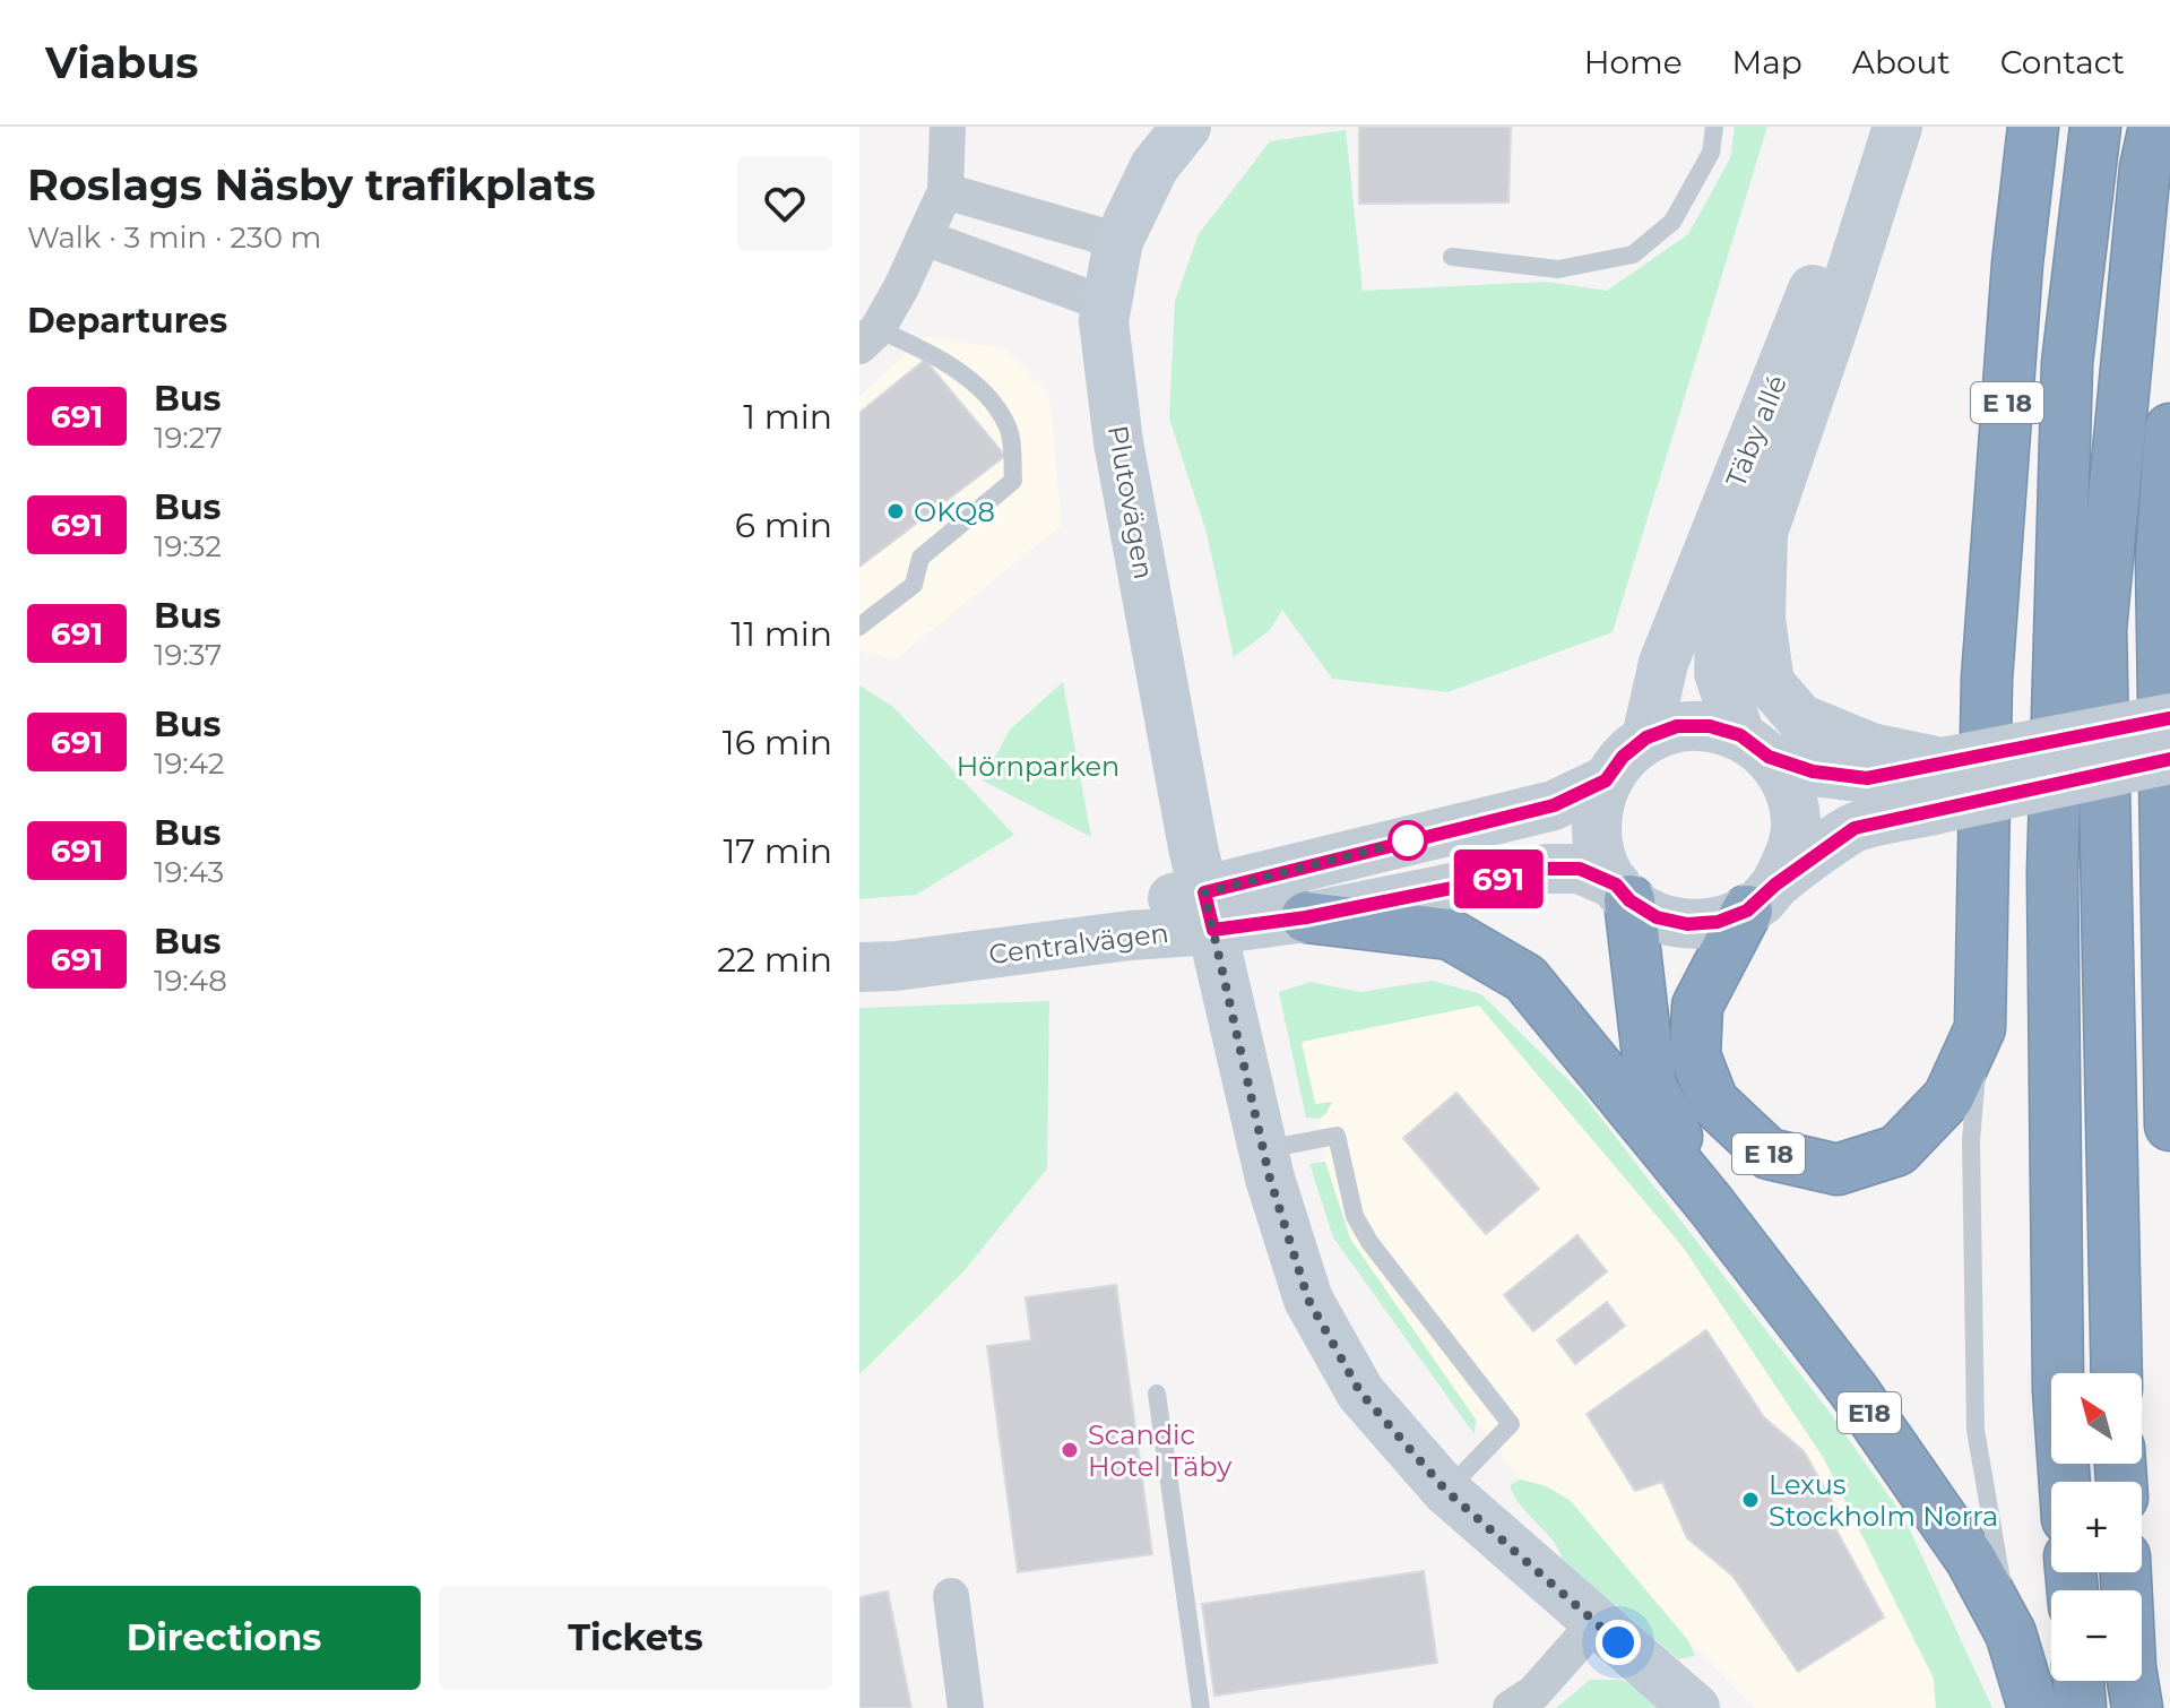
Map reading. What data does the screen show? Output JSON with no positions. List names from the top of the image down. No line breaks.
{"streets":{"highway":["E 18","E18"],"street":["Täby allé","Plutovägen","Centralvägen"]},"crossings":[["E 18","Täby allé"],["E 18","Centralvägen"],["E 18","E18"],["Täby allé","Centralvägen"],["Täby allé","E18"],["Plutovägen","Centralvägen"],["Centralvägen","E18"]],"parks":["Hörnparken"],"places":["OKQ8","Scandic Hotel Täby","Lexus Stockholm Norra"],"lines":["bus line 691"],"north":"top left","page":{"header":"Viabus","nav":["Home","Map","About","Contact"],"heading":[["Roslags Näsby trafikplats","Walk · 3 min · 230 m"],"Departures"],"on_map":"691","list":[{"mark":"691","name":"Bus","note":"19:27","value":"1 min"},{"mark":"691","name":"Bus","note":"19:32","value":"6 min"},{"mark":"691","name":"Bus","note":"19:37","value":"11 min"},{"mark":"691","name":"Bus","note":"19:42","value":"16 min"},{"mark":"691","name":"Bus","note":"19:43","value":"17 min"},{"mark":"691","name":"Bus","note":"19:48","value":"22 min"}],"map_buttons":["+","−"],"buttons":["Directions","Tickets"]}}
